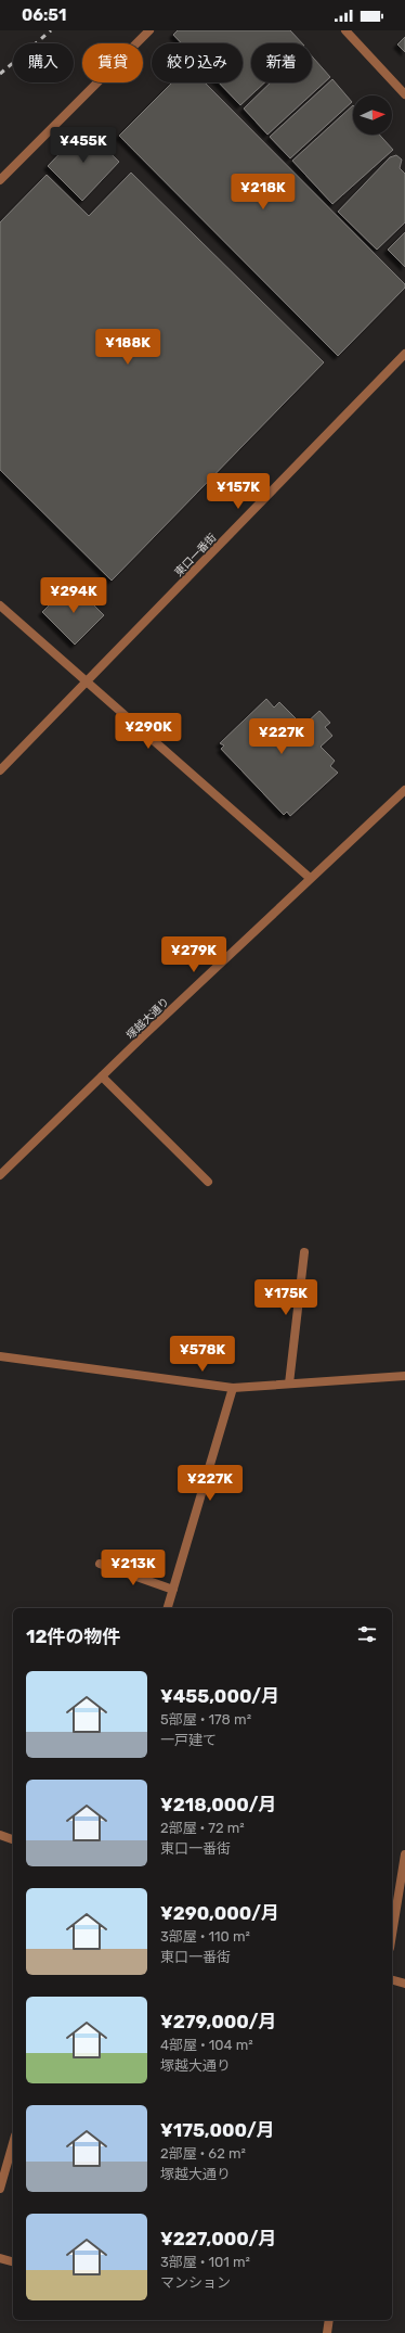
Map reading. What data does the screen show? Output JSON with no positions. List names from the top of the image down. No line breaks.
{"streets":{"street":["東口一番街","塚越大通り"]},"north":"right","page":{"status":"06:51","chip":["購入","賃貸","絞り込み","新着"],"price":["¥455K","¥218K","¥188K","¥157K","¥294K","¥290K","¥227K","¥279K","¥175K","¥578K","¥227K","¥213K"],"heading":"12件の物件","list":[{"name":"¥455,000/月","note":"5部屋 · 178 m² · 一戸建て"},{"name":"¥218,000/月","note":"2部屋 · 72 m² · 東口一番街"},{"name":"¥290,000/月","note":"3部屋 · 110 m² · 東口一番街"},{"name":"¥279,000/月","note":"4部屋 · 104 m² · 塚越大通り"},{"name":"¥175,000/月","note":"2部屋 · 62 m² · 塚越大通り"},{"name":"¥227,000/月","note":"3部屋 · 101 m² · マンション"}]}}
